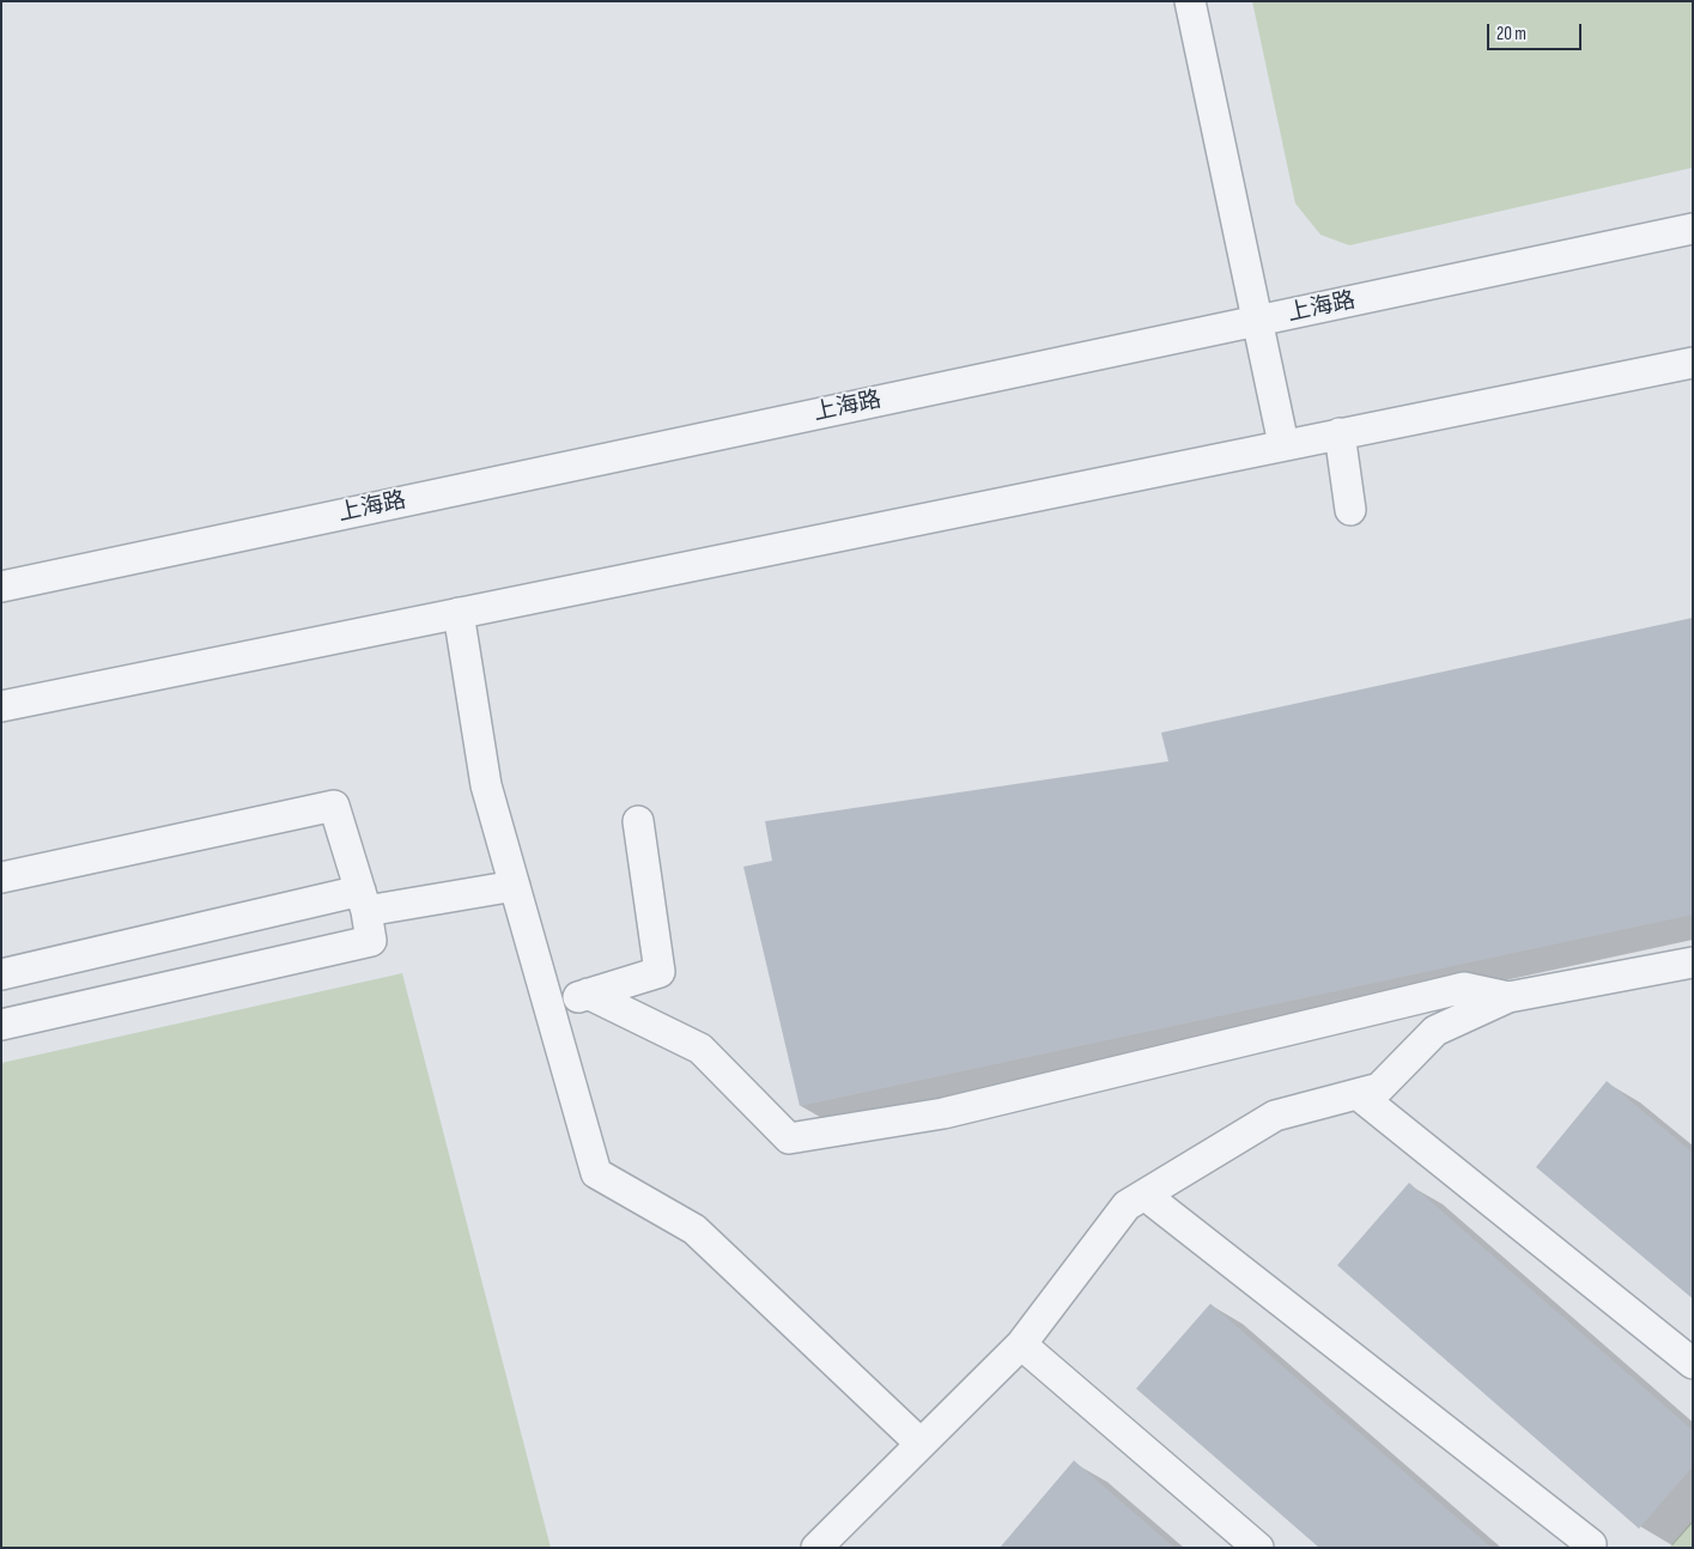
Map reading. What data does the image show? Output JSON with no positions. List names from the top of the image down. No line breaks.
{"streets":{"street":["上海路"]},"scale_bar":"20 m"}
